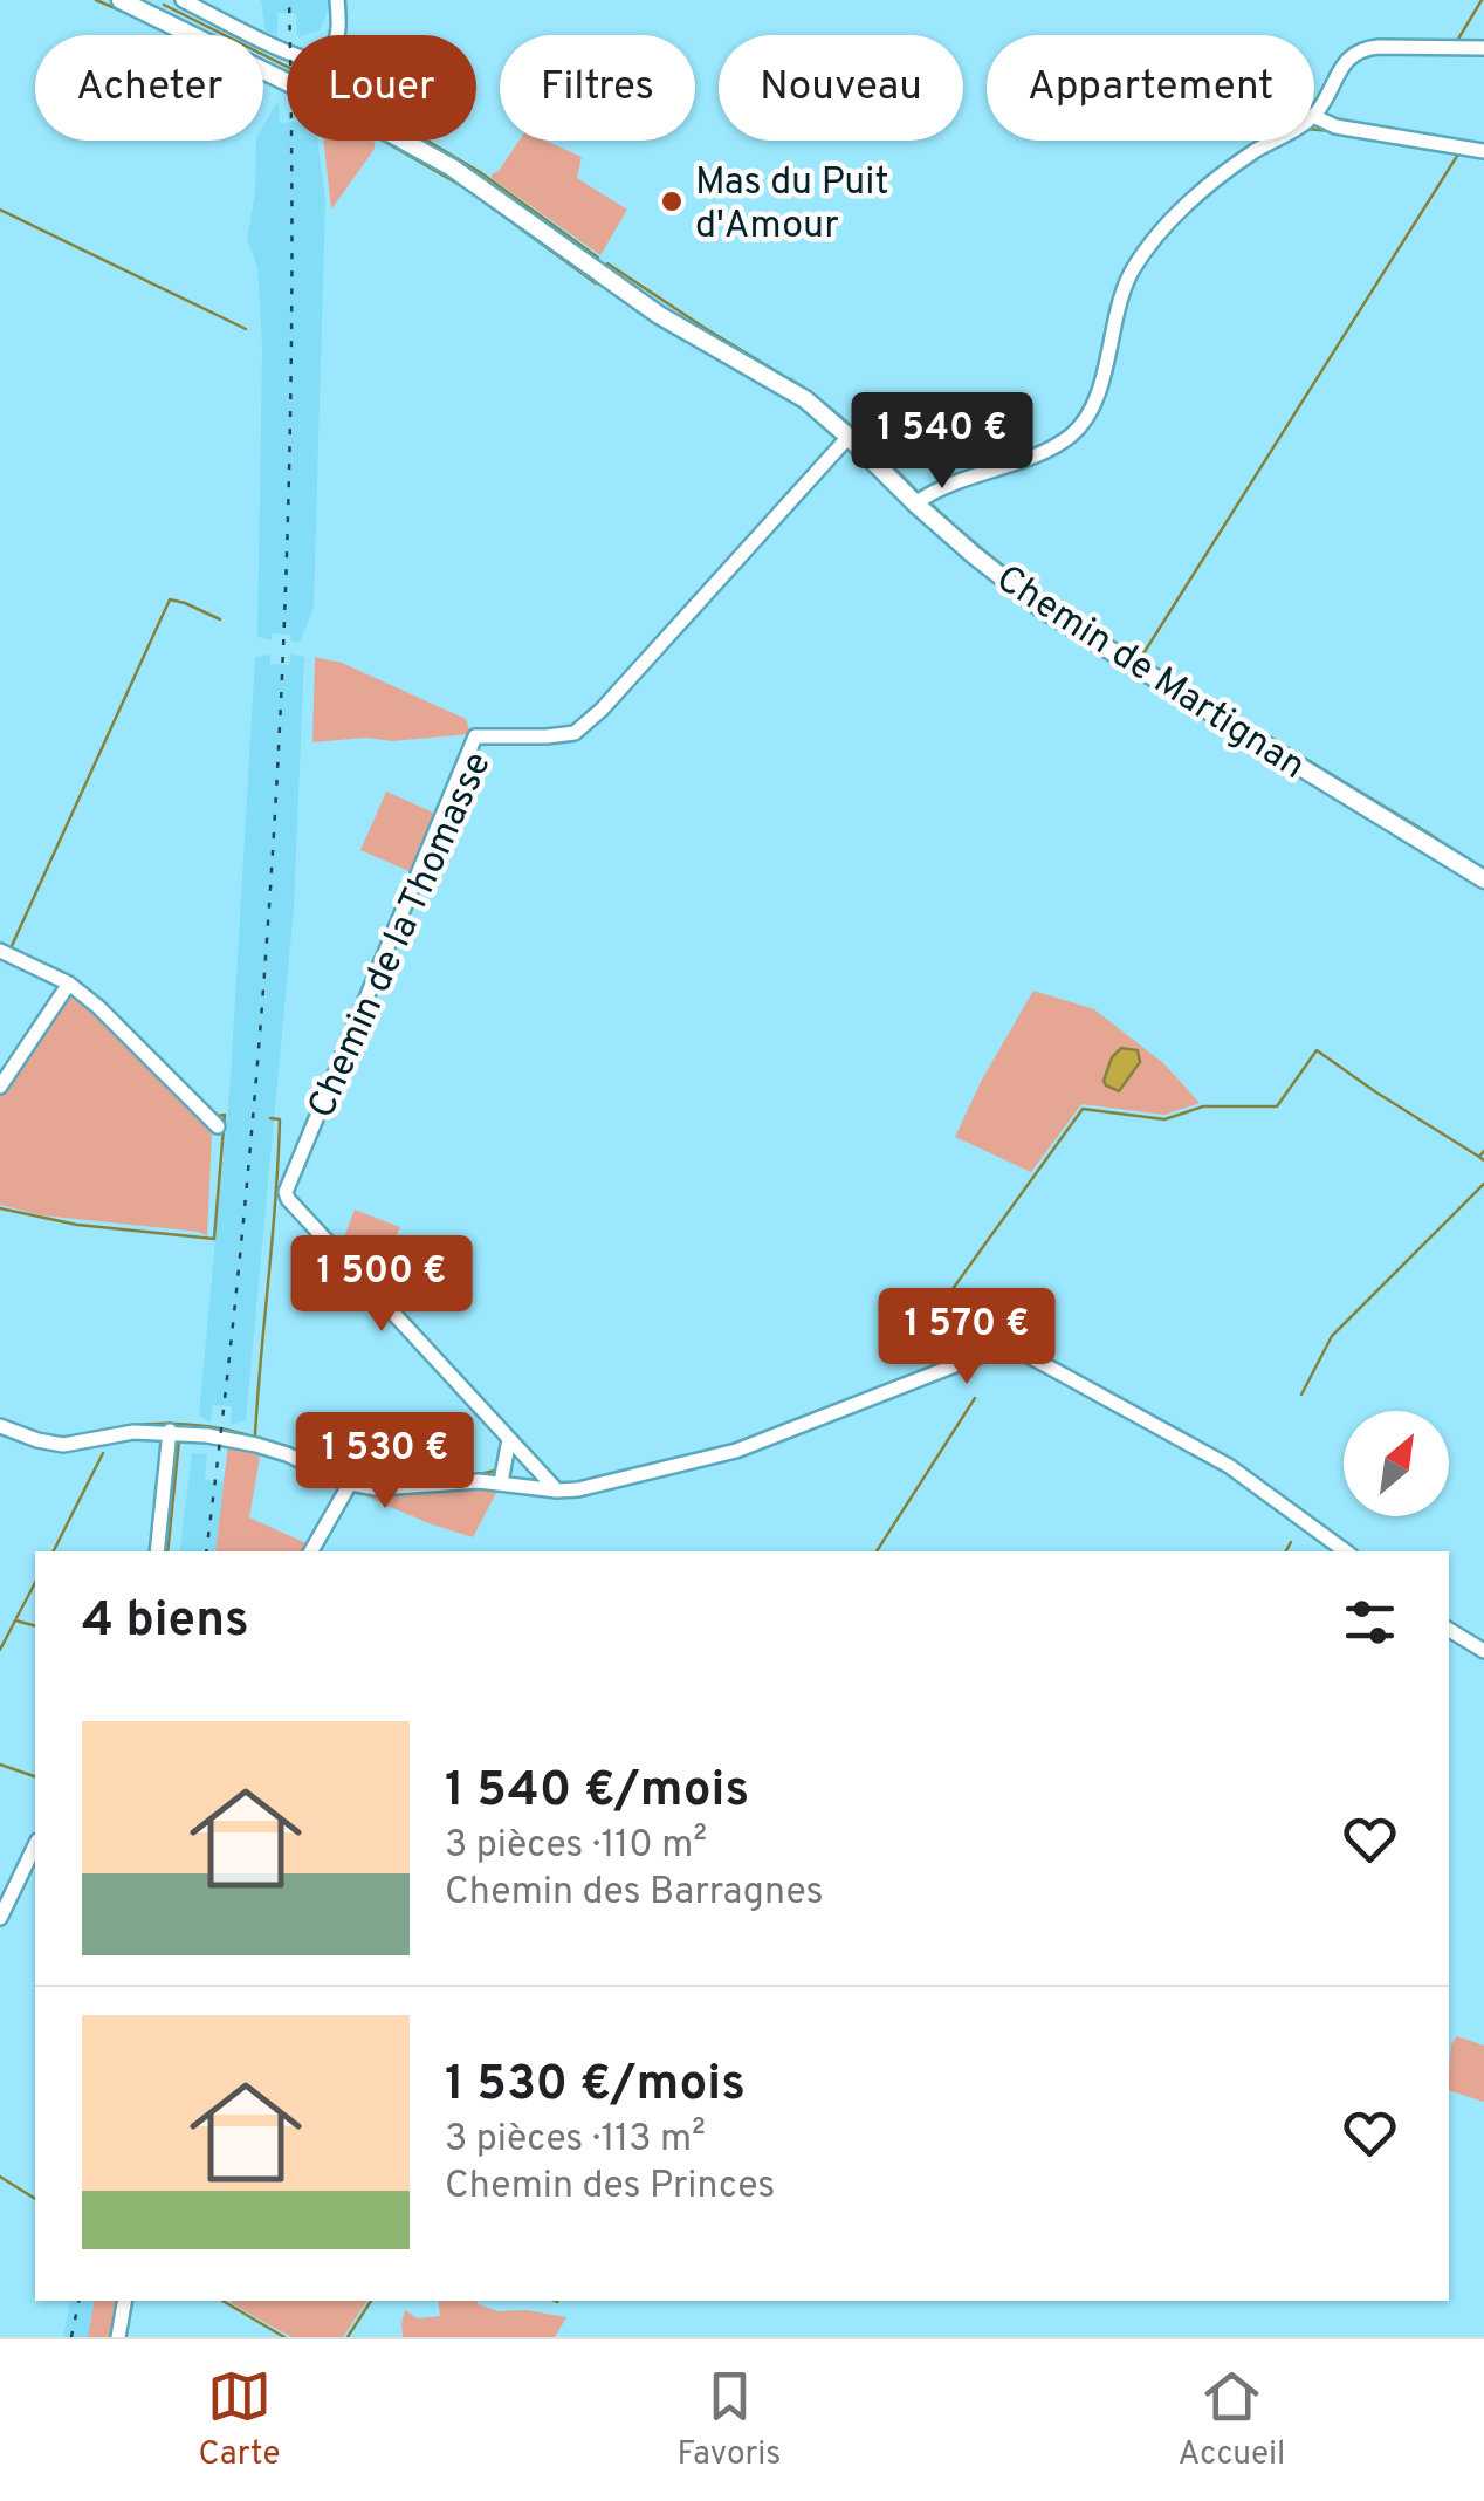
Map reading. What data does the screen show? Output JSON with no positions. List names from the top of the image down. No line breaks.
{"streets":{"main road":["Chemin de Martignan"],"street":["Chemin de la Thomasse"]},"crossings":[["Chemin de Martignan","Chemin de la Thomasse"]],"places":["Mas du Puit d'Amour"],"north":"top right","page":{"chip":["Acheter","Louer","Filtres","Nouveau","Appartement"],"price":["1 540 €","1 500 €","1 570 €","1 530 €"],"heading":"4 biens","list":[{"name":"1 540 €/mois","note":"3 pièces · 110 m² · Chemin des Barragnes"},{"name":"1 530 €/mois","note":"3 pièces · 113 m² · Chemin des Princes"}],"tabs":["Carte","Favoris","Accueil"]}}
